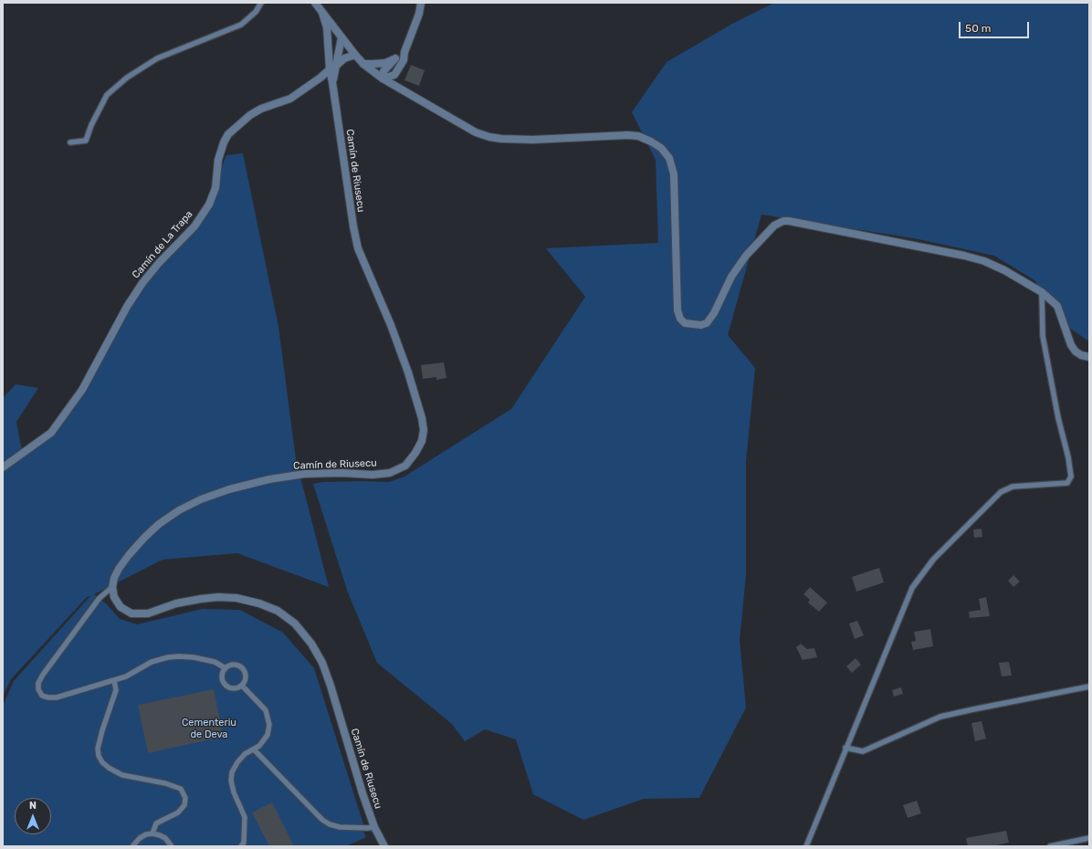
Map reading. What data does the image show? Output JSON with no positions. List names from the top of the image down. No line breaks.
{"streets":{"street":["Camín de Riusecu","Camín de La Trapa"]},"crossings":[["Camín de Riusecu","Camín de La Trapa"]],"parks":["Cementeriu de Deva"],"scale_bar":"50 m","north":"top"}
